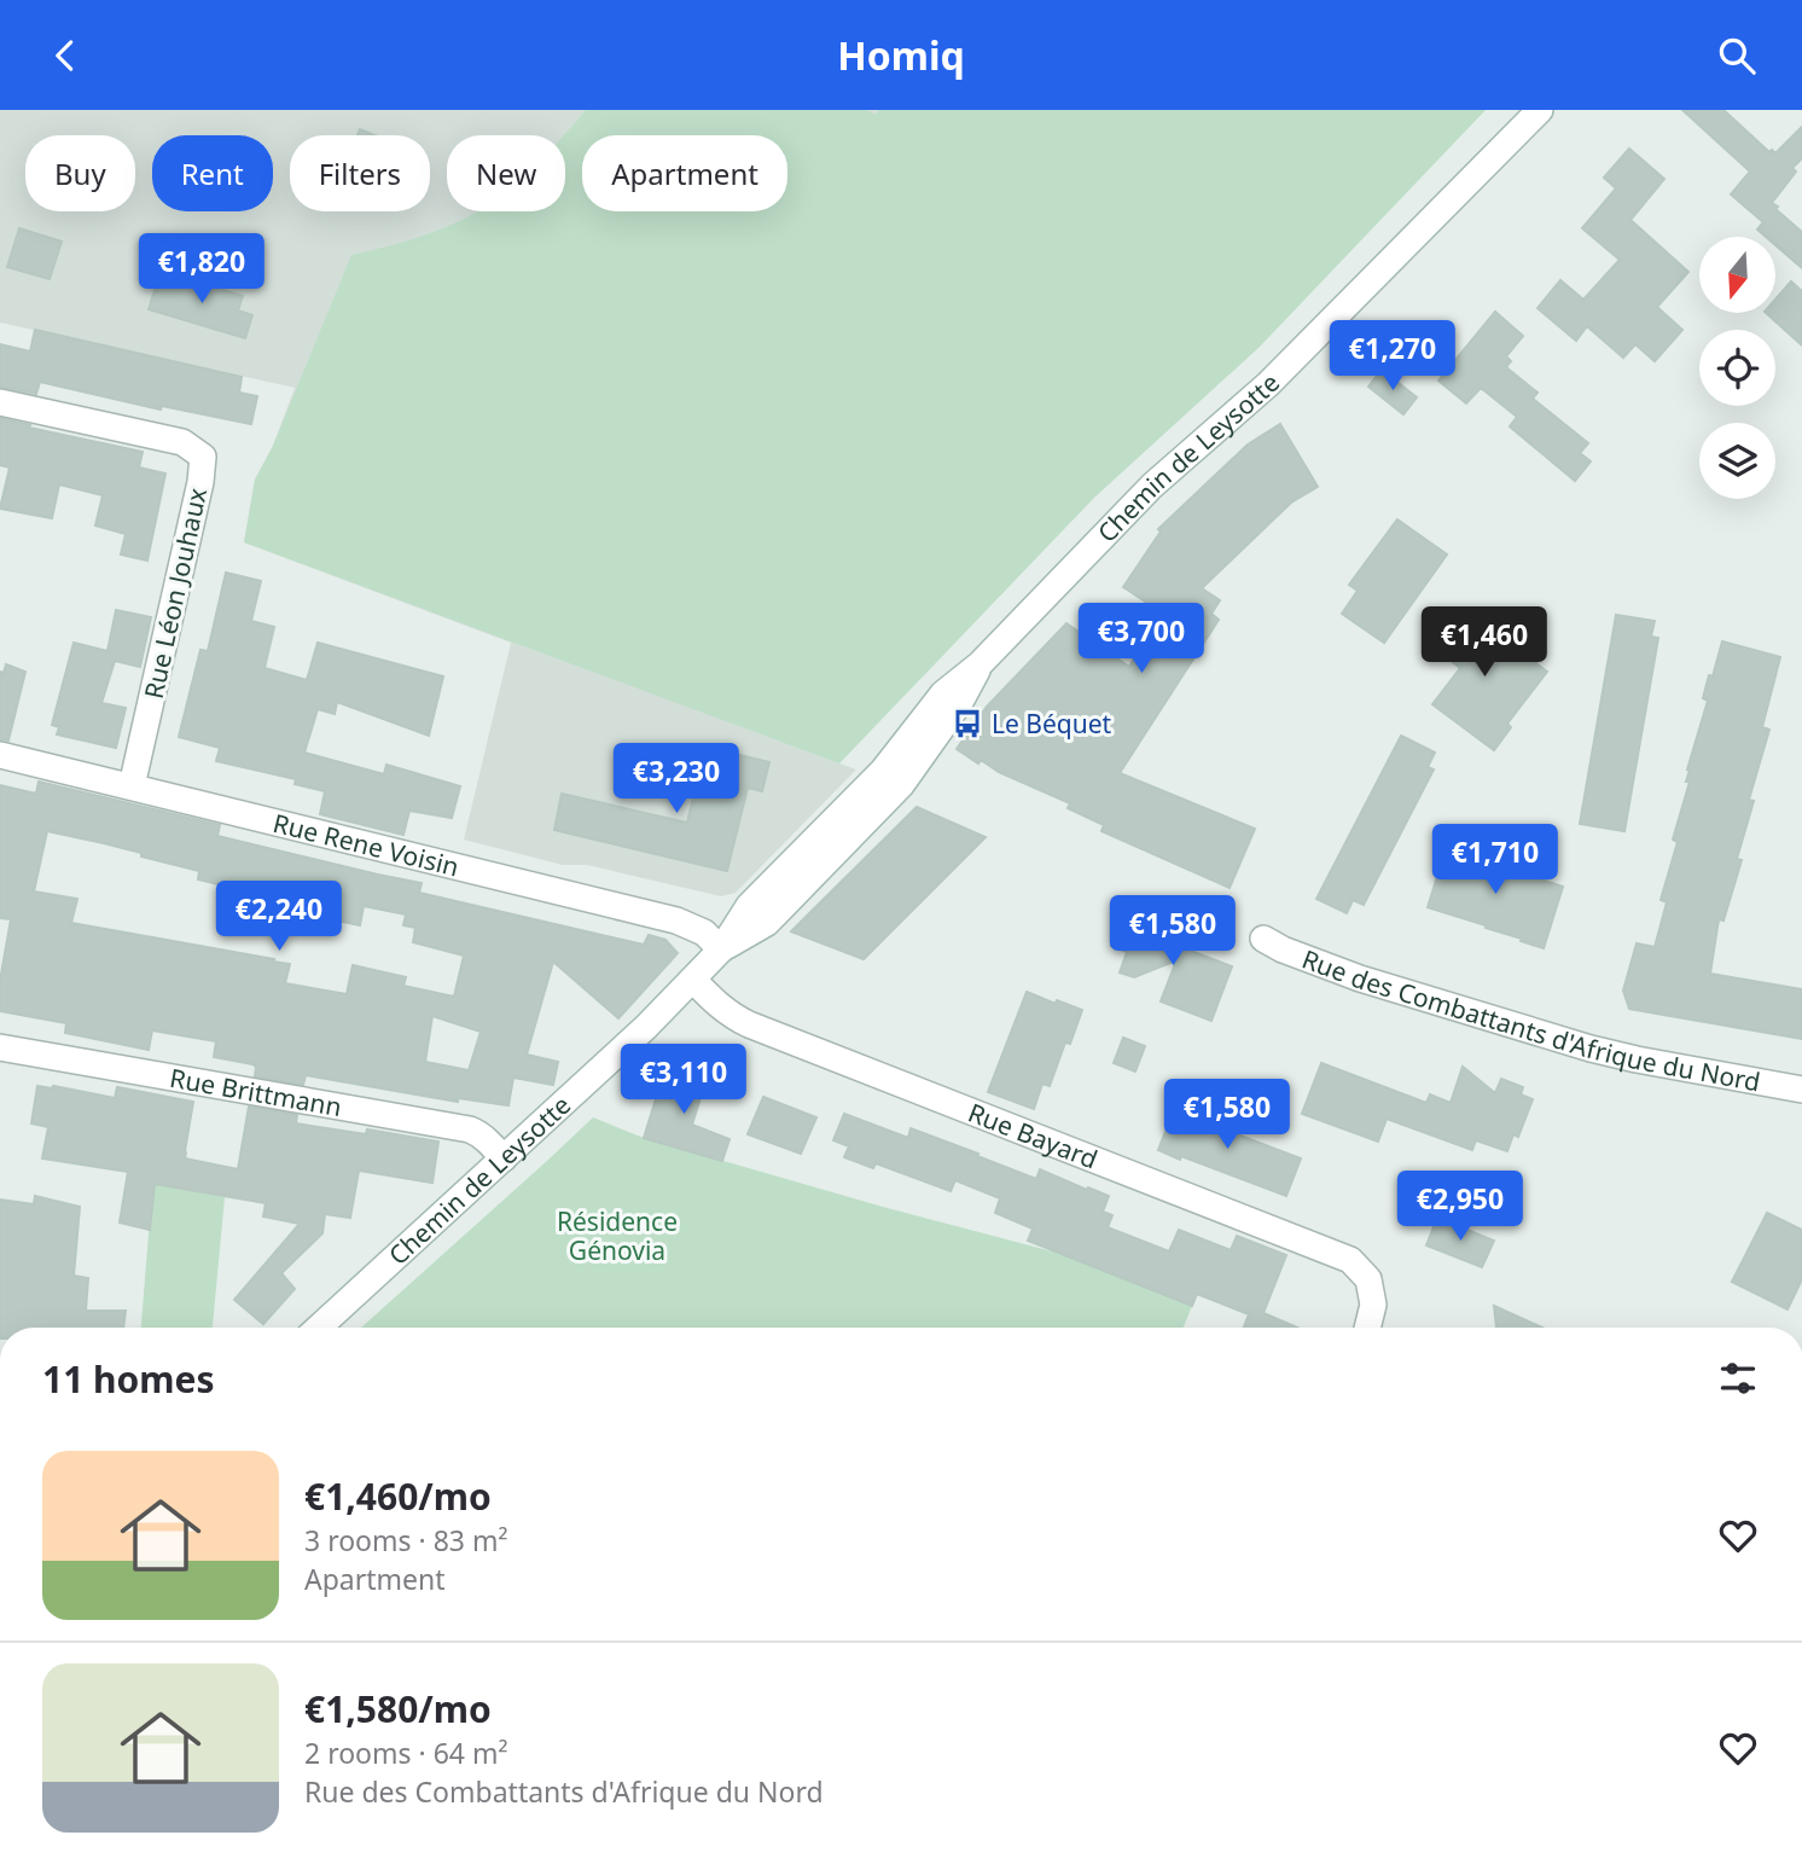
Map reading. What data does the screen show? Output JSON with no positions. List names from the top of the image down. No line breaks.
{"streets":{"street":["Chemin de Leysotte","Rue Léon Jouhaux","Rue Rene Voisin","Rue des Combattants d'Afrique du Nord","Rue Brittmann","Rue Bayard"]},"crossings":[["Chemin de Leysotte","Rue Rene Voisin"],["Chemin de Leysotte","Rue Brittmann"],["Chemin de Leysotte","Rue Bayard"],["Rue Léon Jouhaux","Rue Rene Voisin"]],"parks":["Résidence Génovia"],"places":{"bus stop":["Le Béquet"]},"north":"bottom","page":{"header":"Homiq","chip":["Buy","Rent","Filters","New","Apartment"],"price":["€1,820","€1,270","€3,700","€1,460","€3,230","€1,710","€2,240","€1,580","€3,110","€1,580","€2,950"],"heading":"11 homes","list":[{"name":"€1,460/mo","note":"3 rooms · 83 m² · Apartment"},{"name":"€1,580/mo","note":"2 rooms · 64 m² · Rue des Combattants d'Afrique du Nord"}]}}
